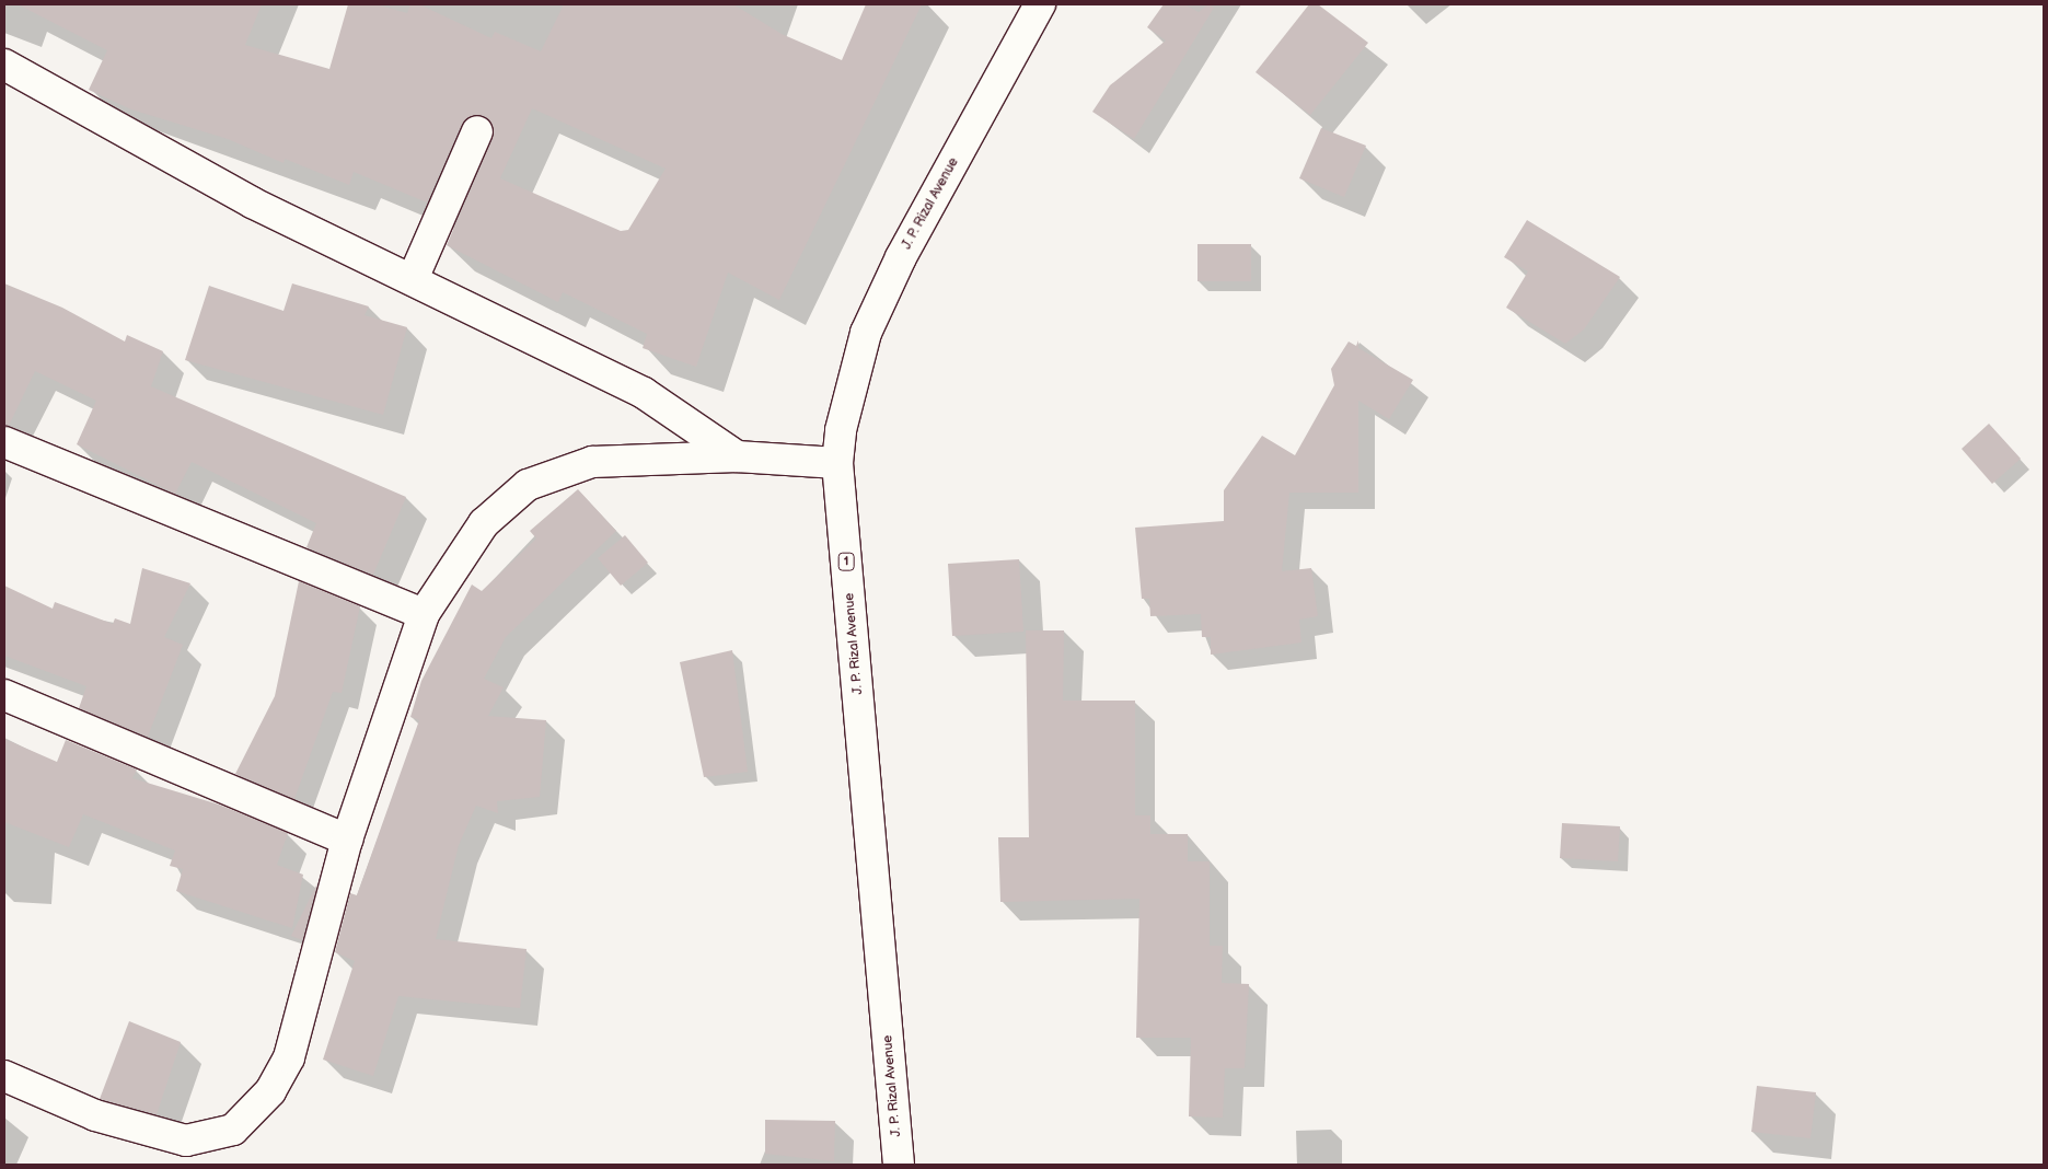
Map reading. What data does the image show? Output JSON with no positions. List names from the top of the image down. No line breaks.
{"streets":{"street":["J. P. Rizal Avenue","1"]}}
